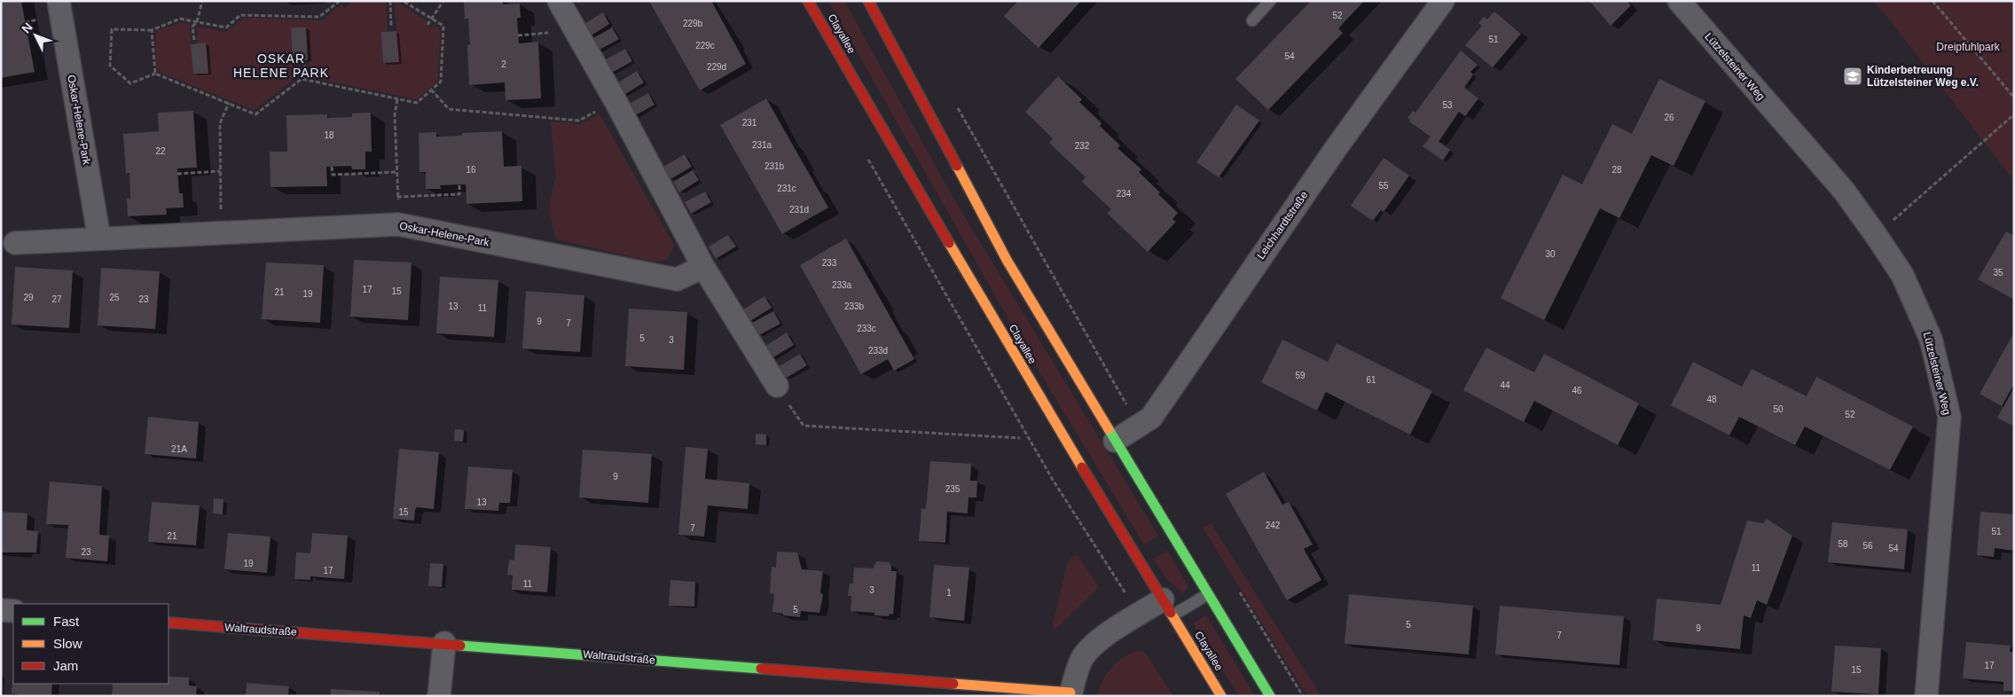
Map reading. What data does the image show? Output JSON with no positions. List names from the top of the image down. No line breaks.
{"streets":{"main road":["Clayallee","Waltraudstraße"],"street":["Lützelsteiner Weg","Oskar-Helene-Park","Leichhardtstraße"]},"districts":["OSKAR HELENE PARK"],"parks":["Dreipfuhlpark"],"places":{"school or university":["Kinderbetreuung Lützelsteiner Weg e.V."]},"house_numbers":["52","229b","51","229c","54","2","229d","53","26","231","18","231a","232","22","231b","16","28","55","231c","234","231d","30","233","35","233a","17","15","21","19","29","25","27","23","13","233b","11","9","7","233c","5","3","233d","59","61","44","46","48","50","52","21A","9","235","13","15","242","7","51","21","58","56","54","23","19","11","17","11","3","1","5","5","9","7","17","15"],"legend":["Fast","Slow","Jam"],"north":"top left"}
